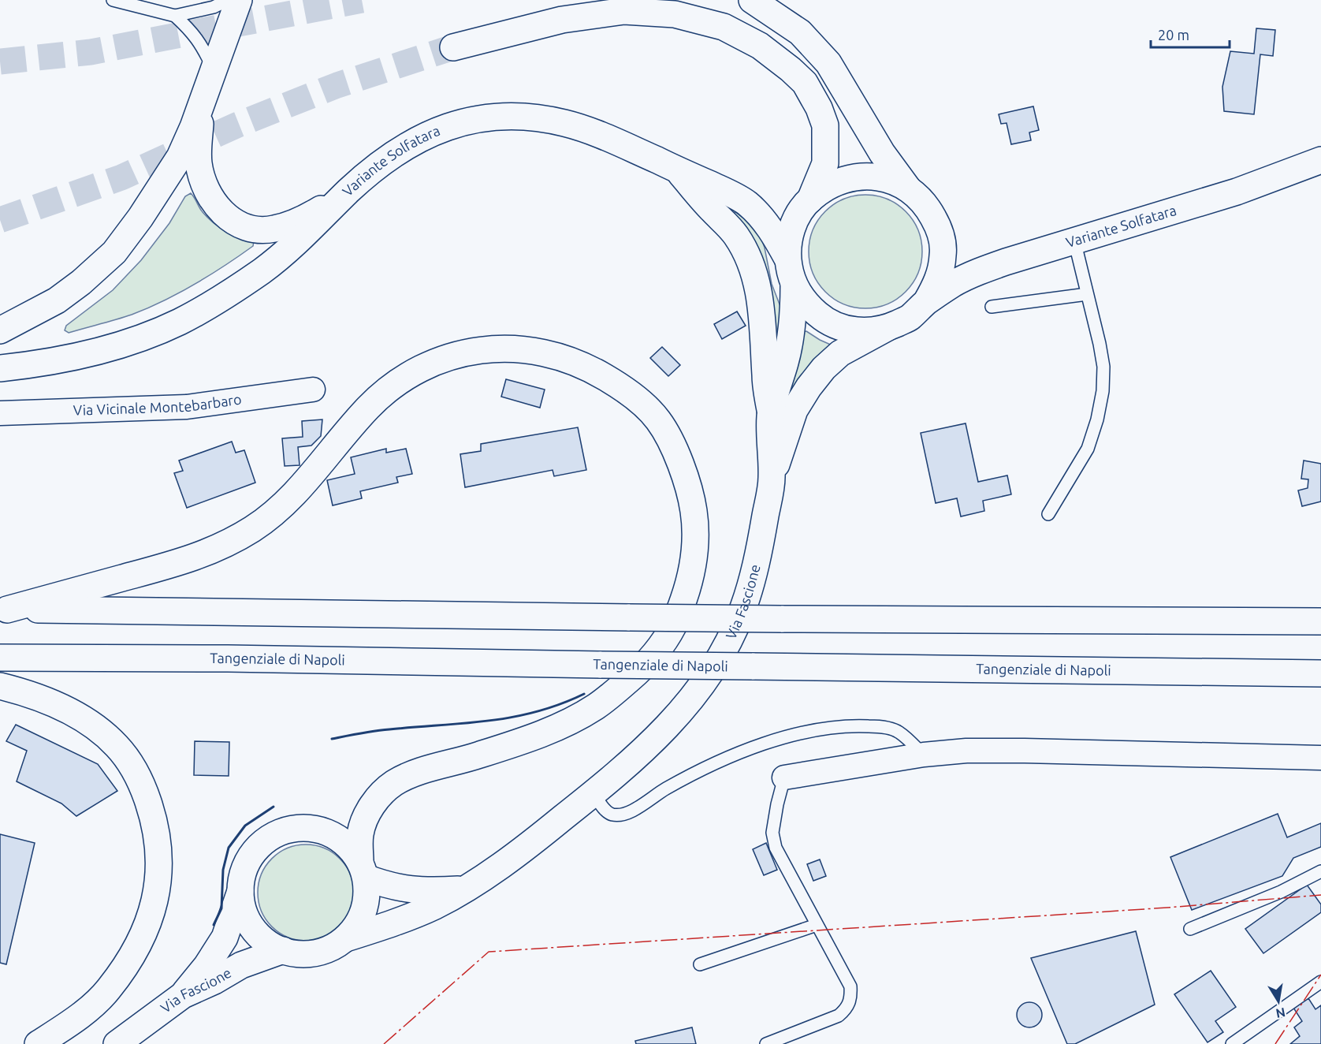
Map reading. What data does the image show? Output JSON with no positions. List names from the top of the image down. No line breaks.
{"streets":{"main road":["Variante Solfatara","Via Fascione","Tangenziale di Napoli"],"street":["Via Vicinale Montebarbaro"]},"crossings":[["Variante Solfatara","Via Fascione"]],"scale_bar":"20 m","north":"bottom"}
